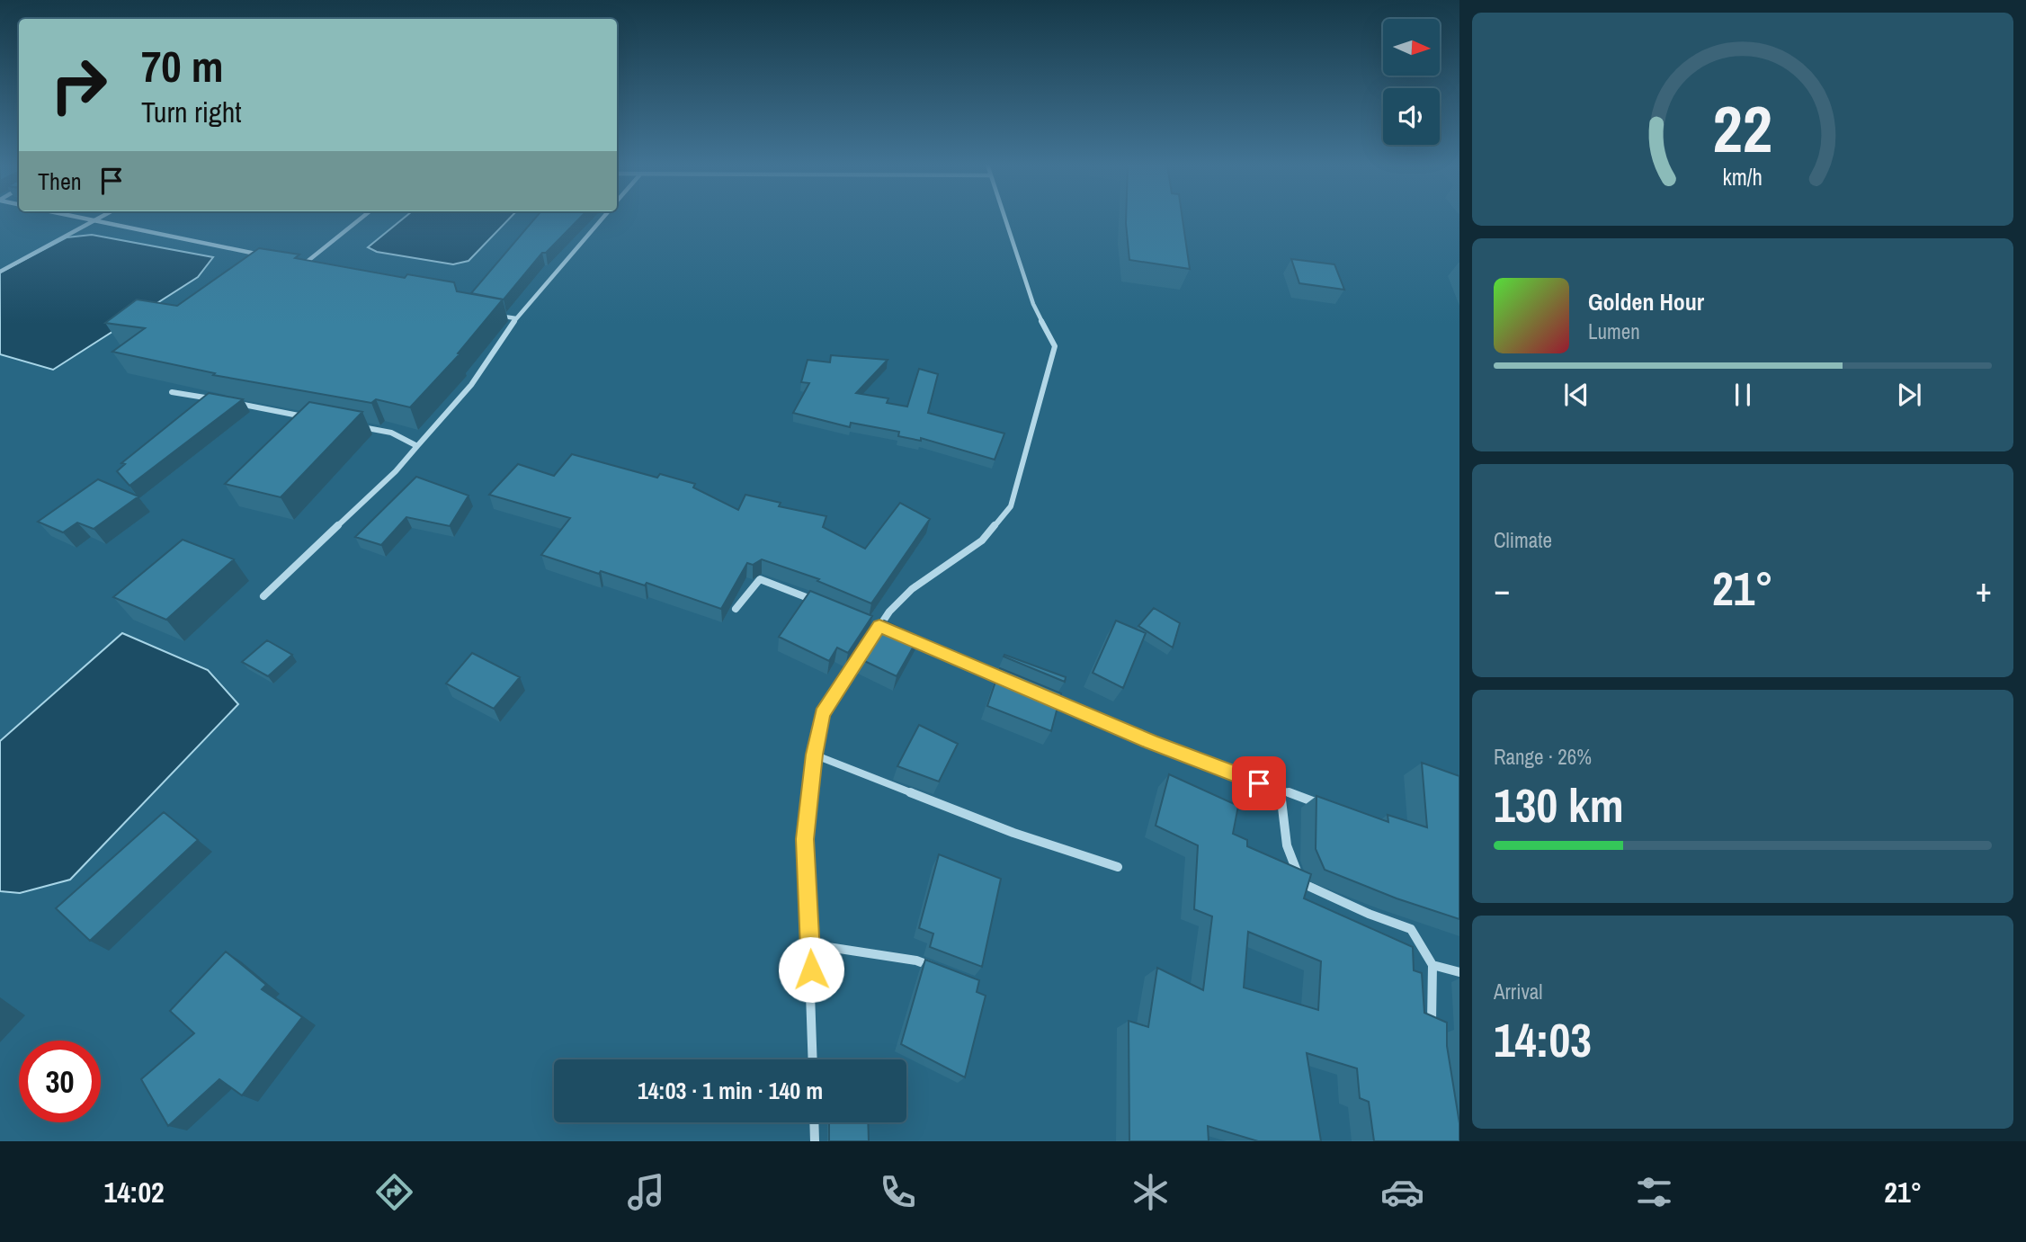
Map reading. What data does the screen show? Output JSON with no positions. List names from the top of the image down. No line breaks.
{"north":"right","page":{"turn":["70 m","Turn right"],"then":"Then","song":["Golden Hour","Lumen"],"tile":["Climate",["Range · 26%","130 km"],["Arrival","14:03"]],"heat":["−","21°","+"],"limit":"30","trip":"14:03 · 1 min · 140 m","tabs":["14:02","21°"],"gauge":["22","km/h"]}}
